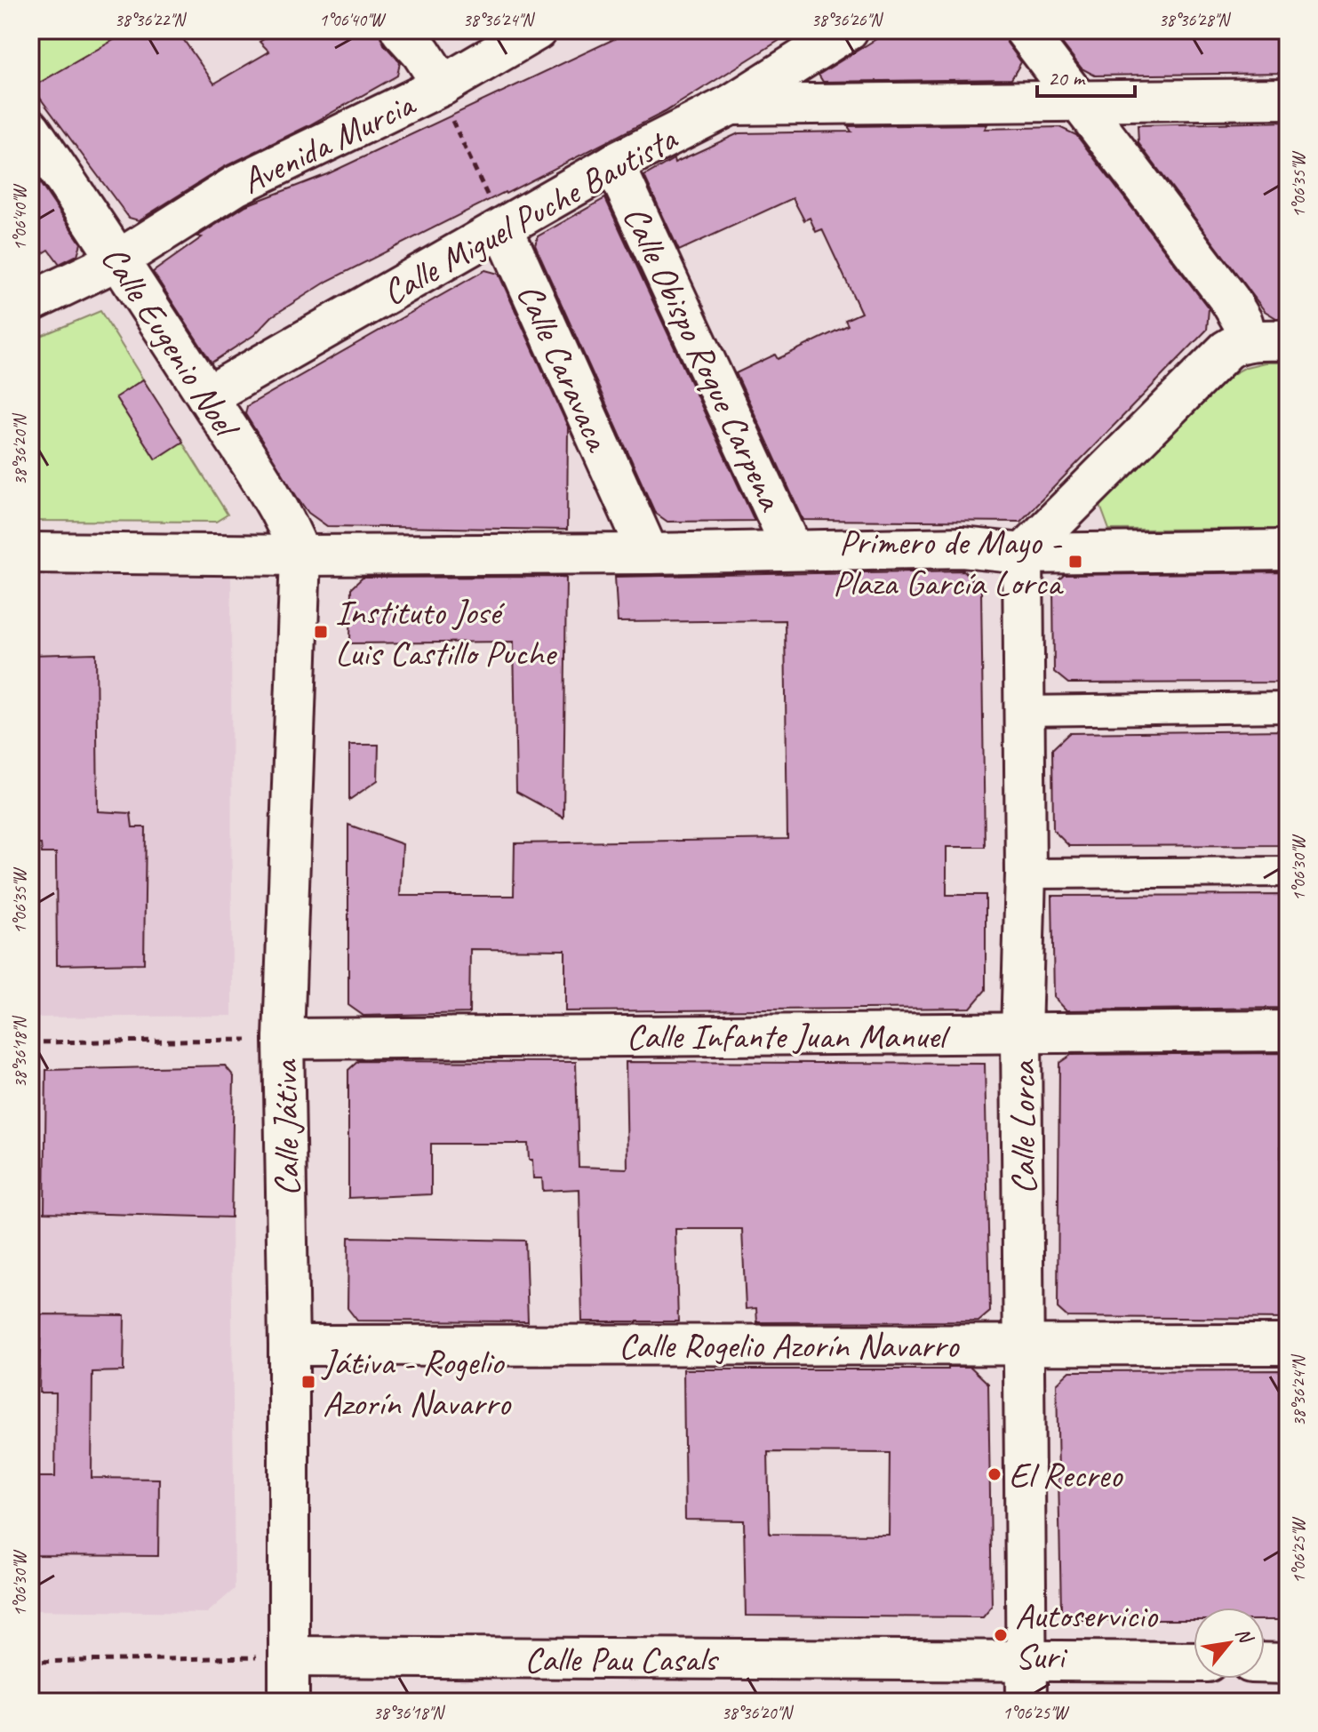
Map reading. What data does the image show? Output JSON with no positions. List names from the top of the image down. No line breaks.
{"streets":{"street":["Avenida Murcia","Calle Miguel Puche Bautista","Calle Eugenio Noel","Calle Obispo Roque Carpena","Calle Caravaca","Calle Infante Juan Manuel","Calle Lorca","Calle Játiva","Calle Rogelio Azorín Navarro","Calle Pau Casals"]},"crossings":[["Avenida Murcia","Calle Eugenio Noel"],["Calle Miguel Puche Bautista","Calle Eugenio Noel"],["Calle Miguel Puche Bautista","Calle Obispo Roque Carpena"],["Calle Miguel Puche Bautista","Calle Caravaca"],["Calle Eugenio Noel","Calle Játiva"],["Calle Infante Juan Manuel","Calle Lorca"],["Calle Infante Juan Manuel","Calle Játiva"],["Calle Lorca","Calle Rogelio Azorín Navarro"],["Calle Lorca","Calle Pau Casals"],["Calle Játiva","Calle Rogelio Azorín Navarro"],["Calle Játiva","Calle Pau Casals"]],"places":{"transit":["Primero de Mayo - Plaza García Lorca","Instituto José Luis Castillo Puche","Játiva - Rogelio Azorín Navarro"],"other":["El Recreo","Autoservicio Suri"]},"scale_bar":"20 m","north":"top right","coordinates":["38°36'22\"N","1°06'40\"W","38°36'24\"N","38°36'26\"N","38°36'28\"N","1°06'35\"W","38°36'20\"N","1°06'30\"W","38°36'18\"N","1°06'25\"W"]}
